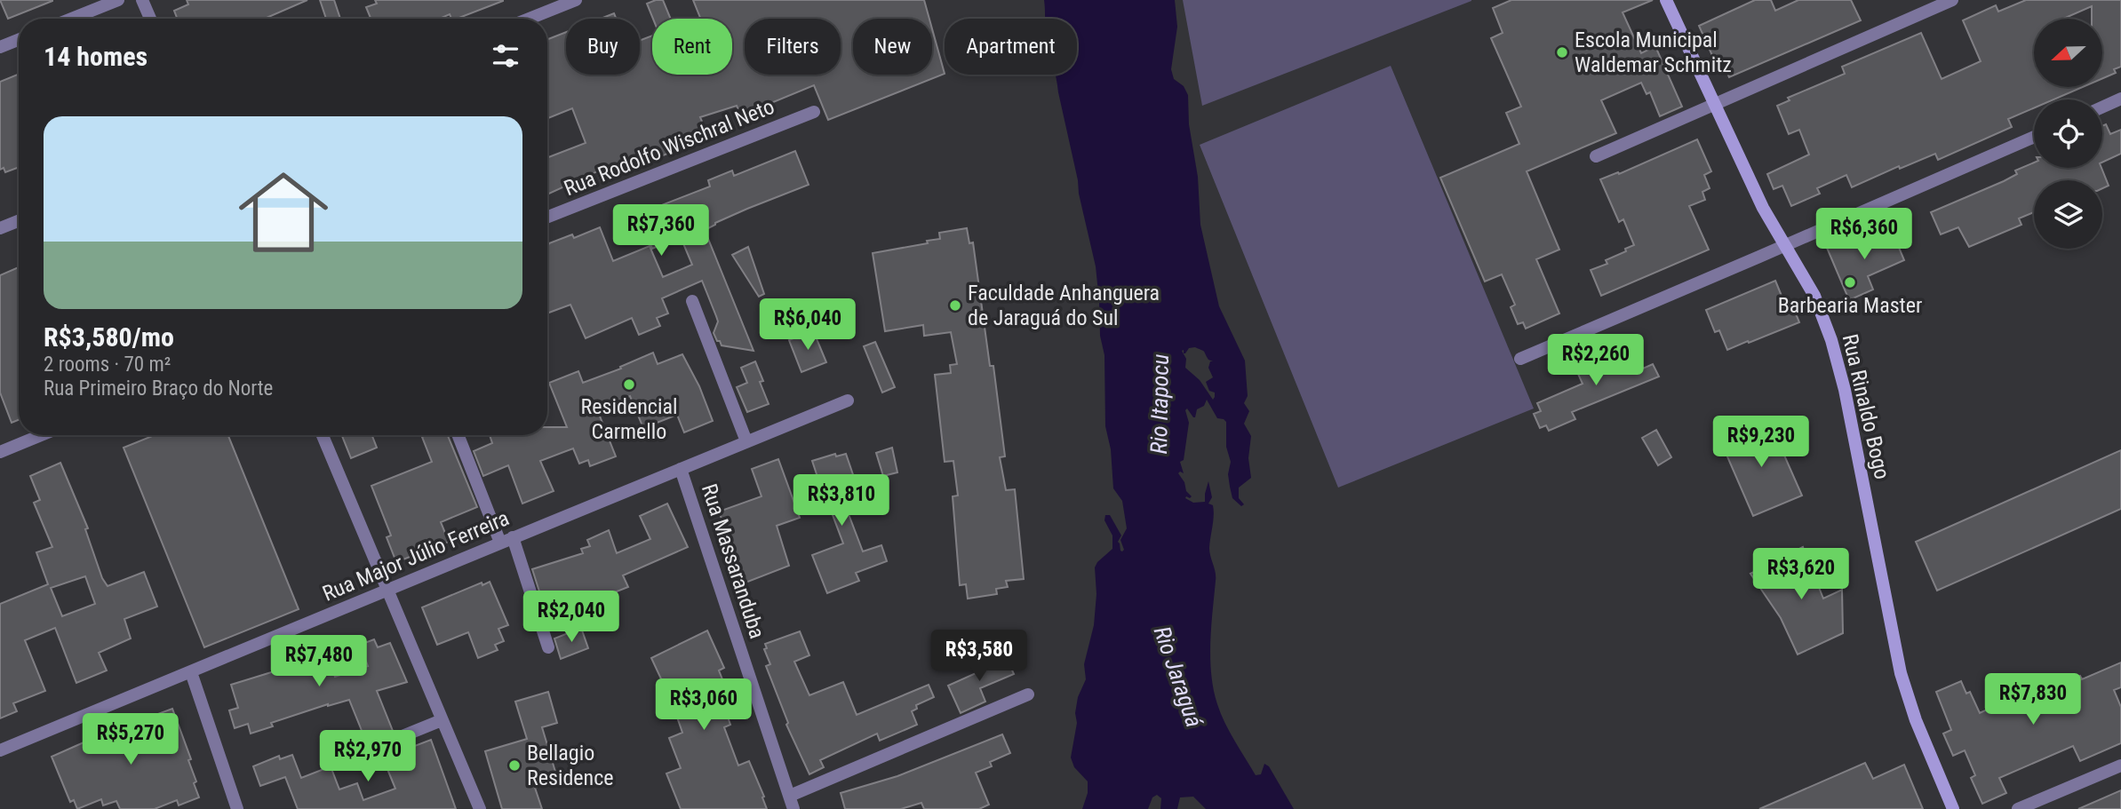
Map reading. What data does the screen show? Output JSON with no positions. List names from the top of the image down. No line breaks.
{"streets":{"main road":["Rua Rinaldo Bogo"],"street":["Rua Rodolfo Wischral Neto","Rua Major Júlio Ferreira","Rua Massaranduba"]},"crossings":[["Rua Major Júlio Ferreira","Rua Massaranduba"]],"water":["Rio Itapocu","Rio Jaraguá"],"places":["Escola Municipal Waldemar Schmitz","Barbearia Master","Faculdade Anhanguera de Jaraguá do Sul","Residencial Carmello","Bellagio Residence"],"north":"left","page":{"chip":["Buy","Rent","Filters","New","Apartment"],"heading":"14 homes","list":[{"name":"R$3,580/mo","note":"2 rooms · 70 m² · Rua Primeiro Braço do Norte"}],"price":["R$7,360","R$6,360","R$6,040","R$2,260","R$9,230","R$3,810","R$3,620","R$2,040","R$3,580","R$7,480","R$7,830","R$3,060","R$5,270","R$2,970"]}}
